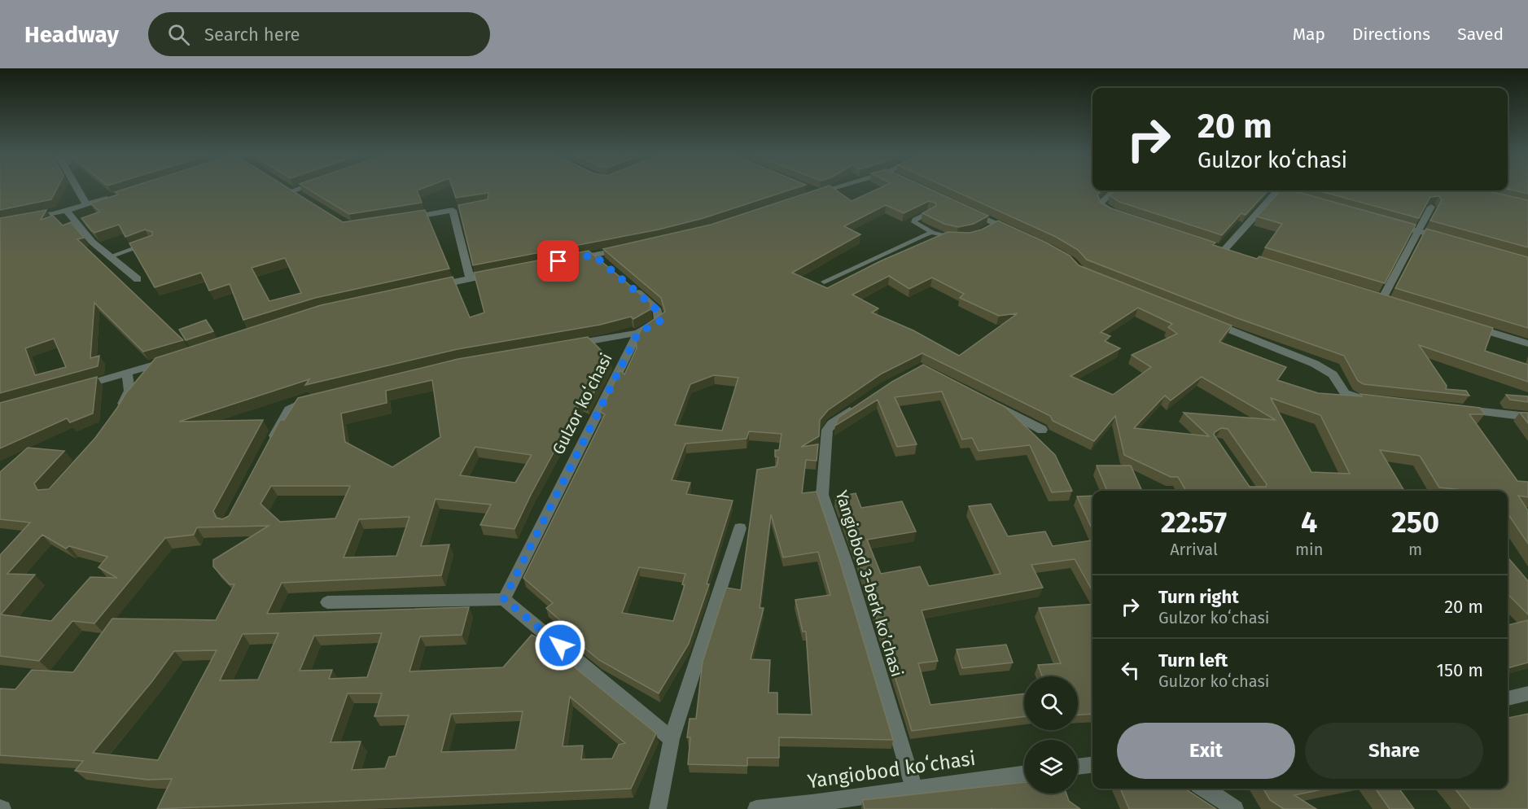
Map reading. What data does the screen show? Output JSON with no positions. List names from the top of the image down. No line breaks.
{"streets":{"street":["Gulzor koʻchasi","Yangiobod 3-berk koʼchasi","Yangiobod koʻchasi"]},"crossings":[["Yangiobod 3-berk koʼchasi","Yangiobod koʻchasi"]],"page":{"header":"Headway","search":"Search here","nav":["Map","Directions","Saved"],"turn":["20 m","Gulzor koʻchasi"],"eta":["22:57","Arrival","4","min","250","m"],"list":[{"name":"Turn right","note":"Gulzor koʻchasi","value":"20 m"},{"name":"Turn left","note":"Gulzor koʻchasi","value":"150 m"}],"buttons":["Exit","Share"]}}
